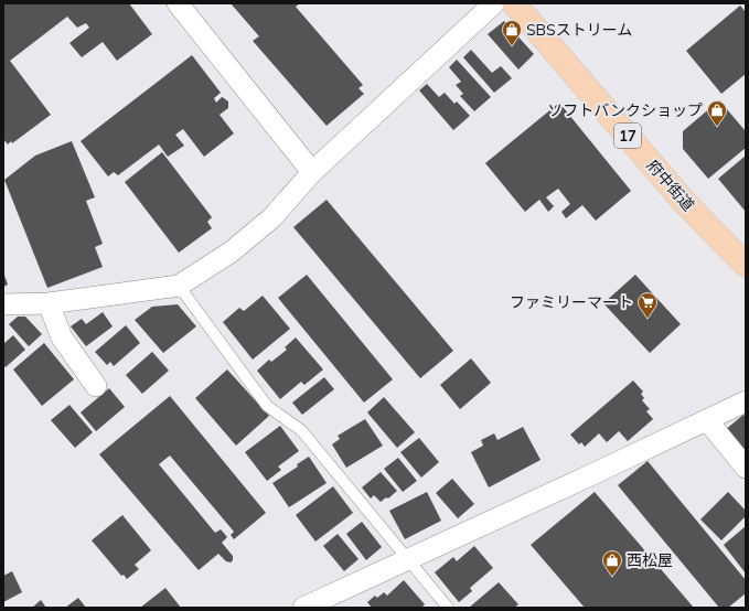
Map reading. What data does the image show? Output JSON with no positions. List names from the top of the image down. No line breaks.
{"streets":{"main road":["17","府中街道"]},"places":{"shop":["SBSストリーム","ソフトバンクショップ","西松屋"],"supermarket":["ファミリーマート"]}}
